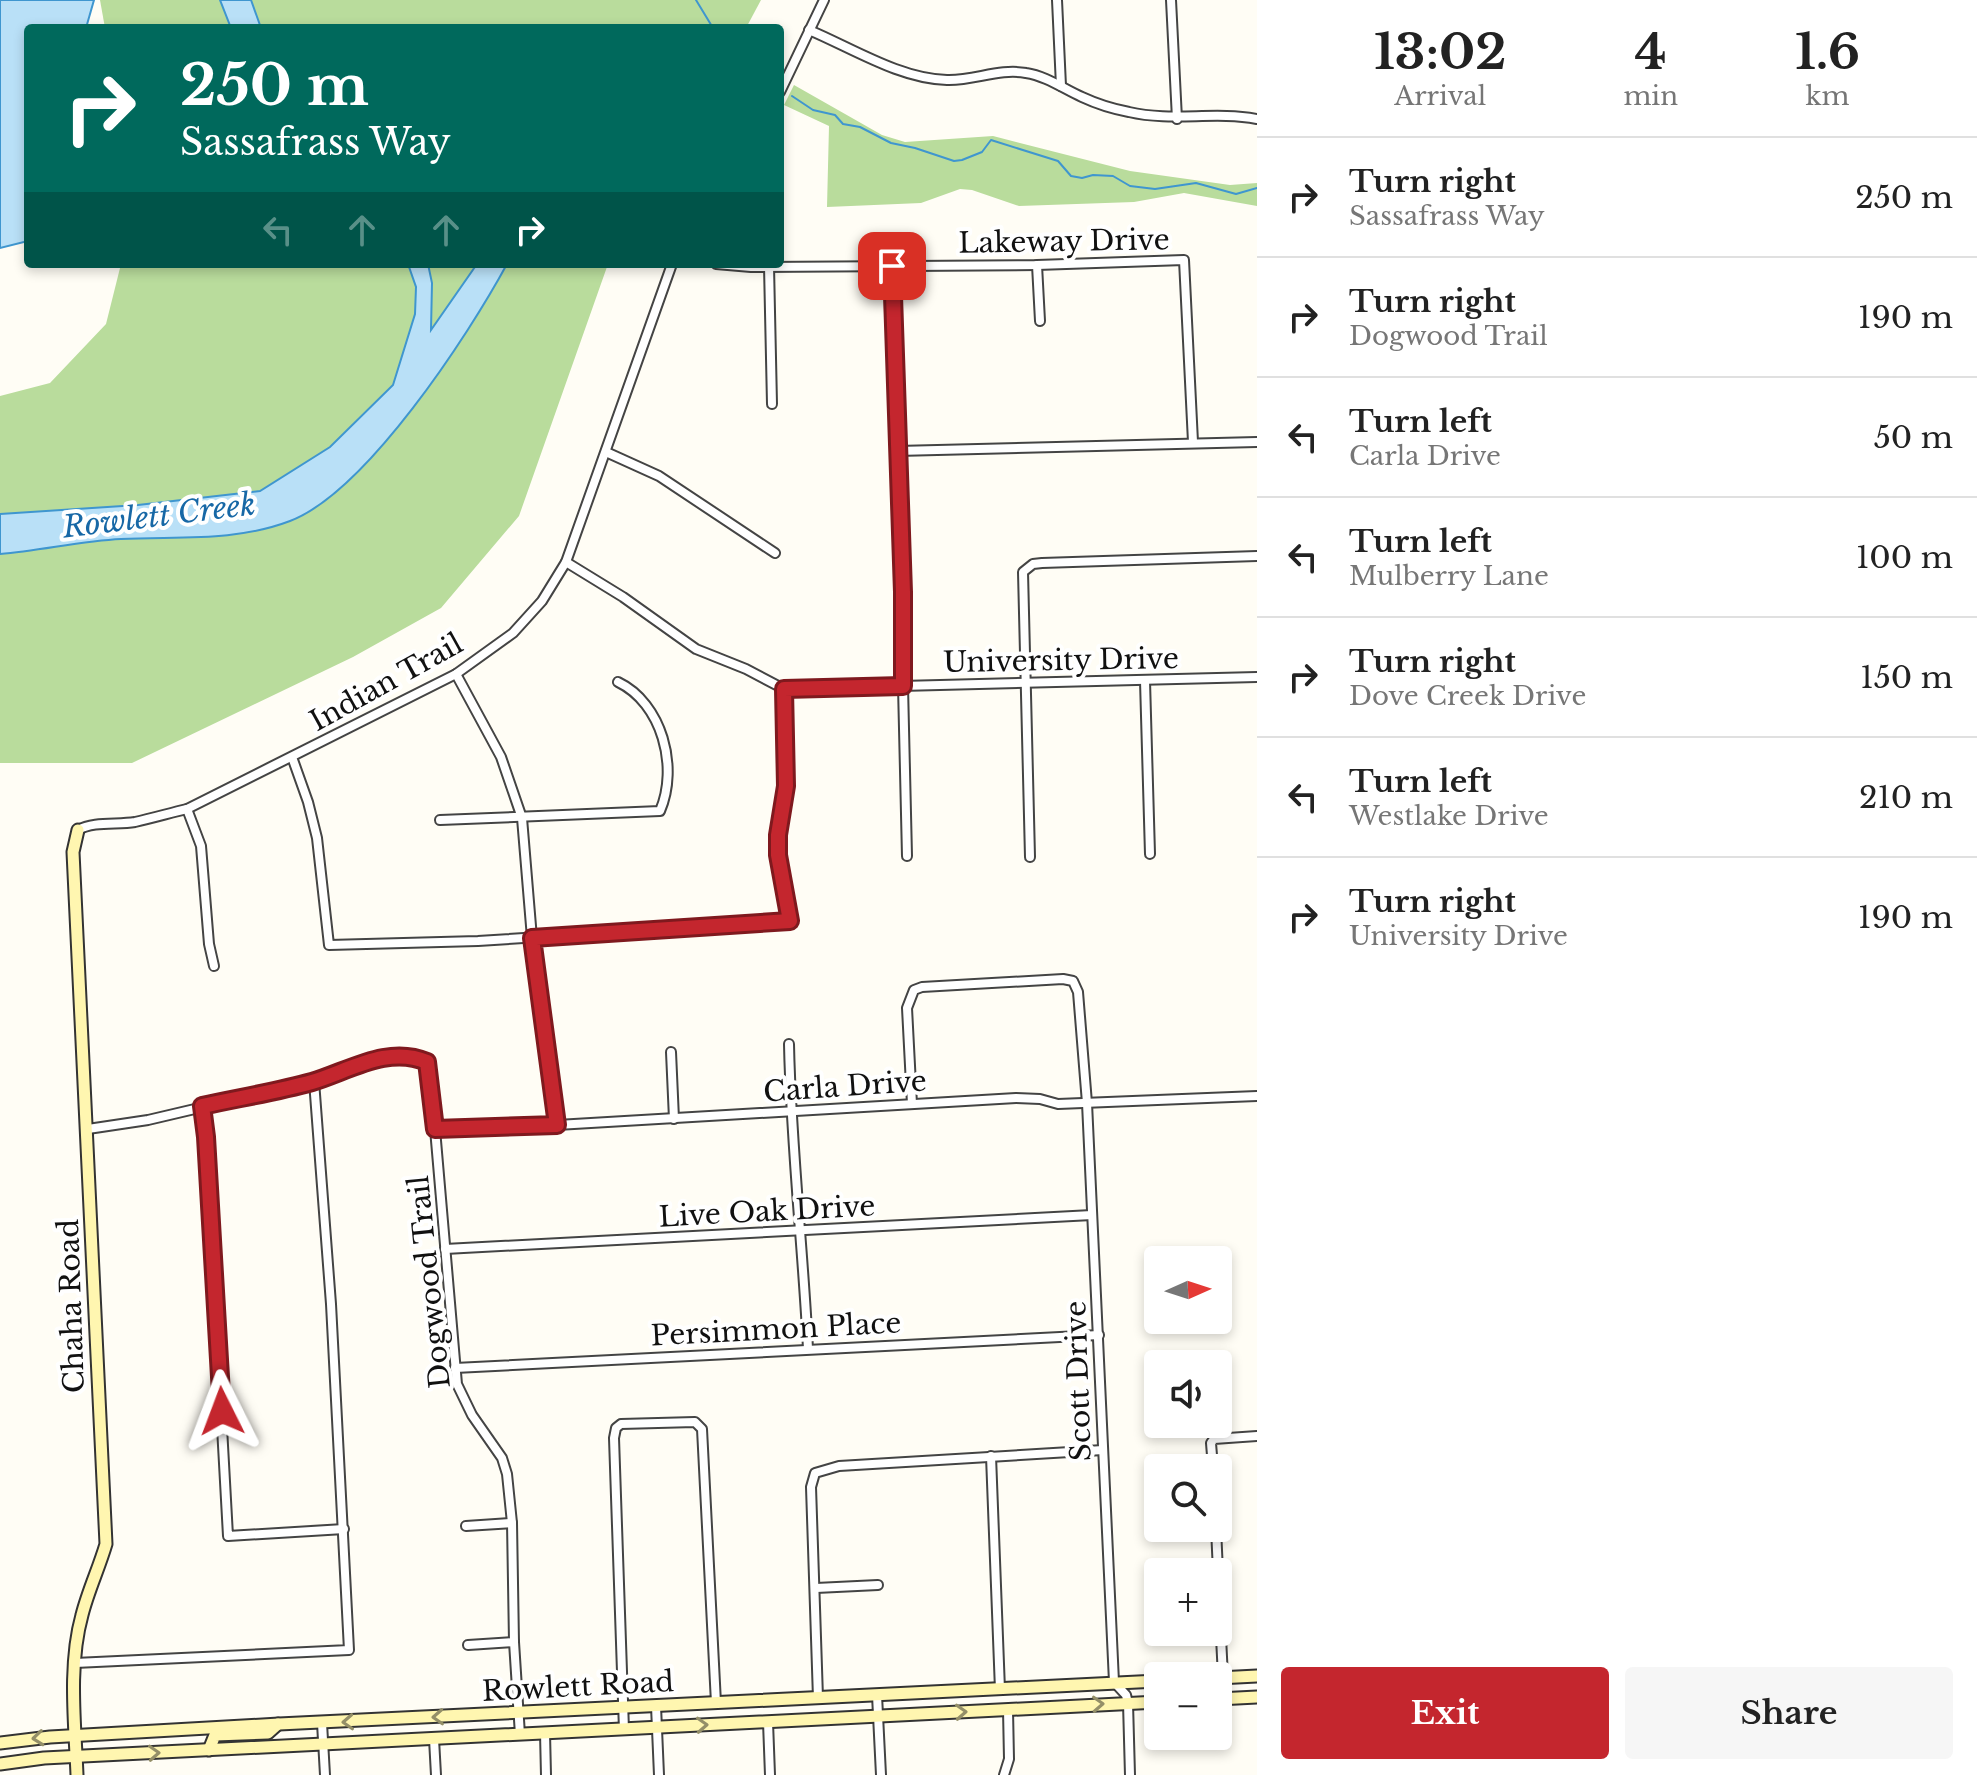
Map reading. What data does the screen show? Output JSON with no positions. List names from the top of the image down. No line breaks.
{"streets":{"main road":["Chaha Road","Rowlett Road"],"street":["Lakeway Drive","University Drive","Indian Trail","Carla Drive","Live Oak Drive","Dogwood Trail","Persimmon Place","Scott Drive"]},"crossings":[["University Drive","Indian Trail"],["Indian Trail","Chaha Road"],["Carla Drive","Dogwood Trail"],["Carla Drive","Scott Drive"],["Live Oak Drive","Dogwood Trail"],["Live Oak Drive","Scott Drive"],["Dogwood Trail","Persimmon Place"],["Dogwood Trail","Rowlett Road"],["Chaha Road","Rowlett Road"],["Persimmon Place","Scott Drive"],["Scott Drive","Rowlett Road"]],"water":["Rowlett Creek"],"north":"right","page":{"eta":["13:02","Arrival","4","min","1.6","km"],"turn":["250 m","Sassafrass Way"],"list":[{"name":"Turn right","note":"Sassafrass Way","value":"250 m"},{"name":"Turn right","note":"Dogwood Trail","value":"190 m"},{"name":"Turn left","note":"Carla Drive","value":"50 m"},{"name":"Turn left","note":"Mulberry Lane","value":"100 m"},{"name":"Turn right","note":"Dove Creek Drive","value":"150 m"},{"name":"Turn left","note":"Westlake Drive","value":"210 m"},{"name":"Turn right","note":"University Drive","value":"190 m"}],"map_buttons":["+","−"],"buttons":["Exit","Share"]}}
